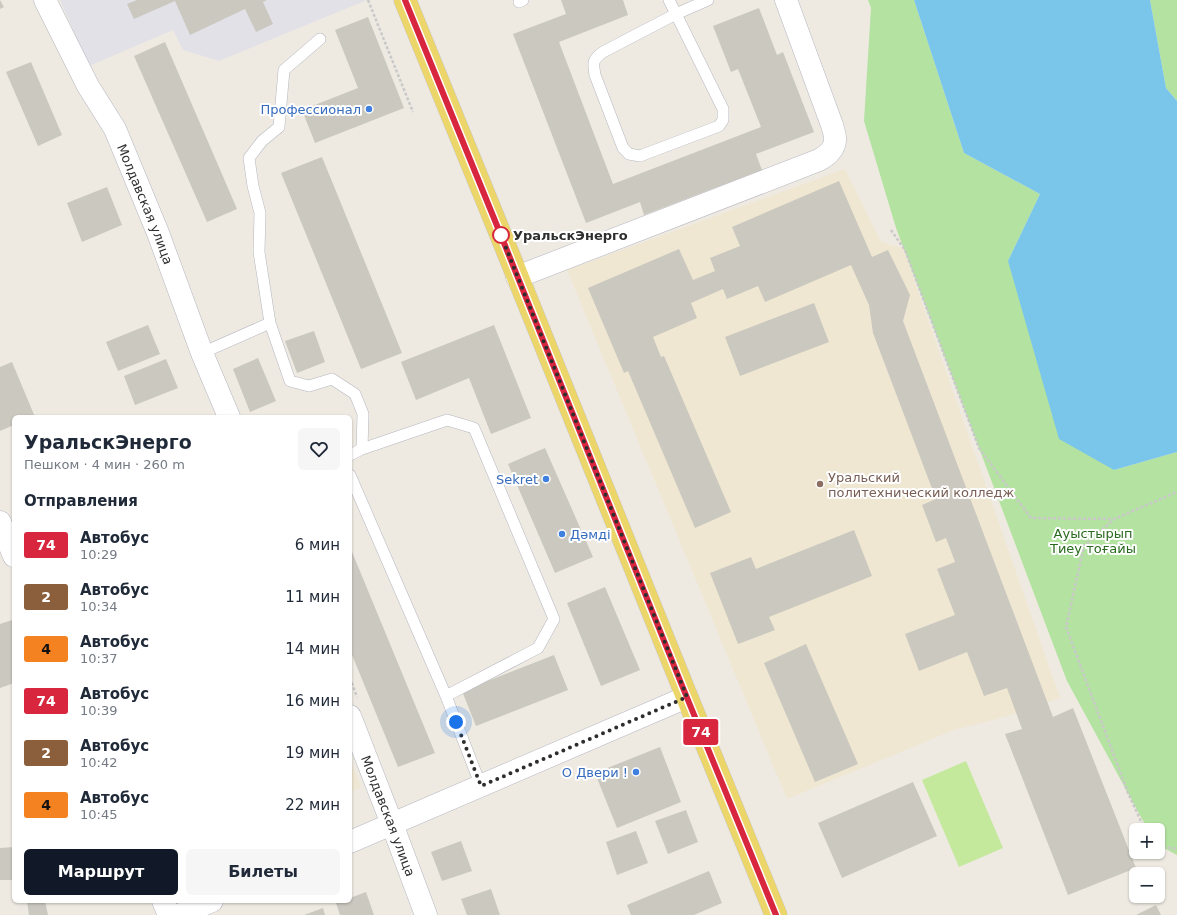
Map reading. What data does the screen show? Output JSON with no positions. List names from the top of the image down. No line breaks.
{"streets":{"street":["Молдавская улица"]},"parks":["Ауыстырып Тиеу тоғайы"],"places":["Профессионал","УральскЭнерго","Sekret","Уральский политехнический колледж","Дəмді","О Двери !"],"lines":["bus line 74"],"page":{"on_map":"74","heading":[["УральскЭнерго","Пешком · 4 мин · 260 m"],"Отправления"],"list":[{"mark":"74","name":"Автобус","note":"10:29","value":"6 мин"},{"mark":"2","name":"Автобус","note":"10:34","value":"11 мин"},{"mark":"4","name":"Автобус","note":"10:37","value":"14 мин"},{"mark":"74","name":"Автобус","note":"10:39","value":"16 мин"},{"mark":"2","name":"Автобус","note":"10:42","value":"19 мин"},{"mark":"4","name":"Автобус","note":"10:45","value":"22 мин"}],"map_buttons":["+","−"],"buttons":["Маршрут","Билеты"]}}
